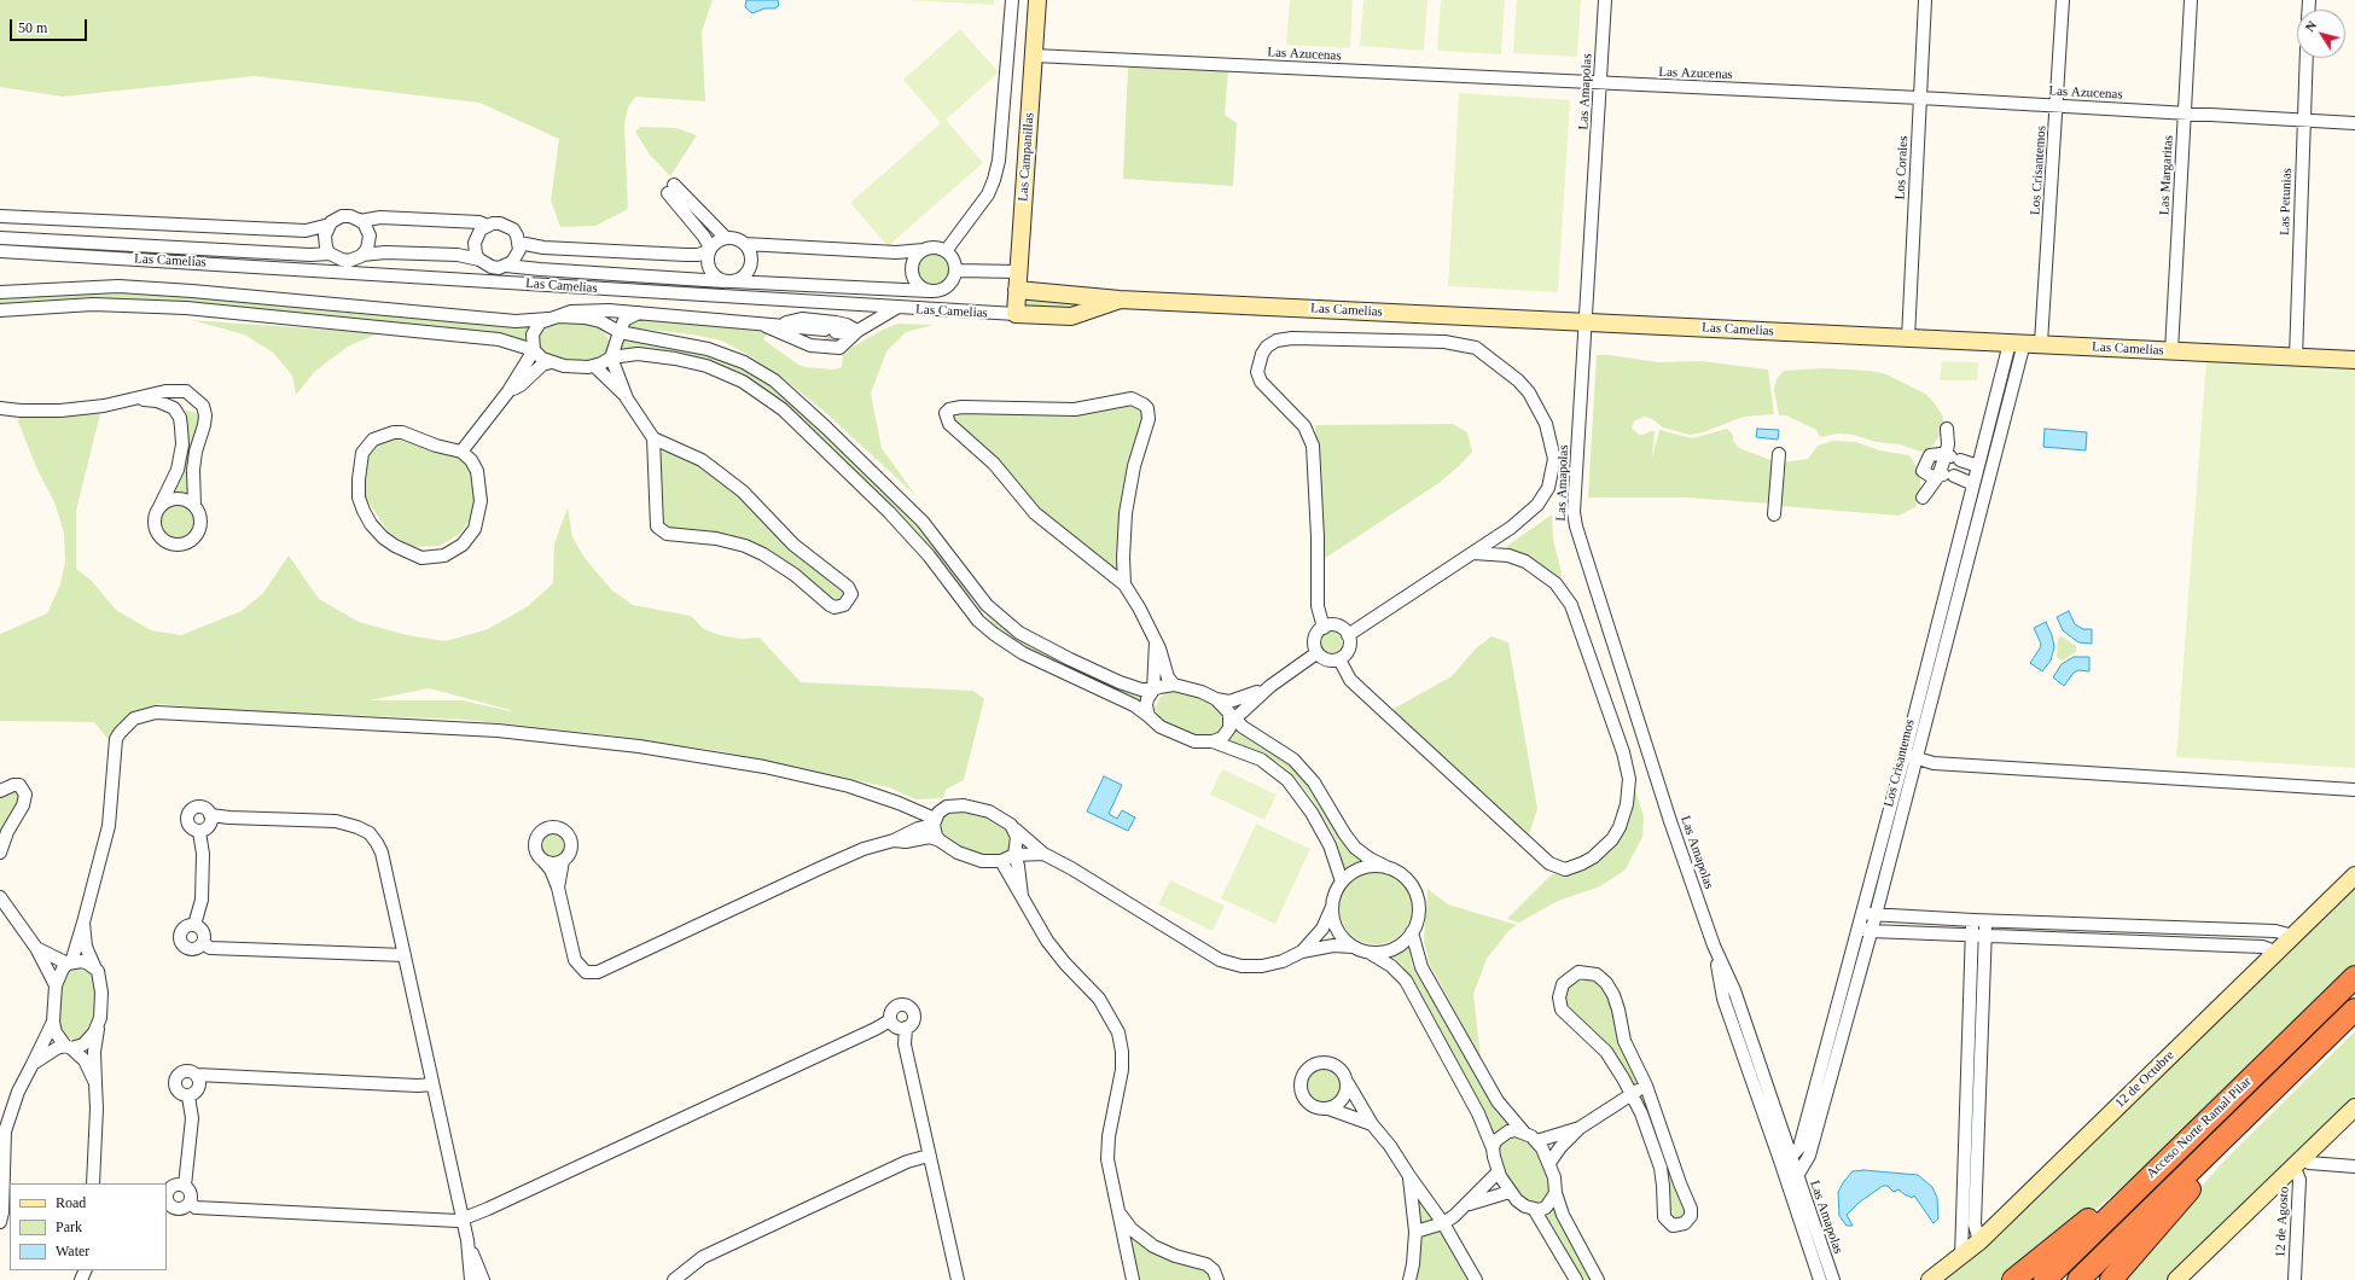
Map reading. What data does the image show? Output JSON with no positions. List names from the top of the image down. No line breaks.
{"streets":{"highway":["Acceso Norte Ramal Pilar"],"street":["Las Azucenas","Las Amapolas","Las Campanillas","Los Corales","Los Crisantemos","Las Margaritas","Las Petunias","Las Camelias","12 de Octubre","12 de Agosto"]},"crossings":[["Las Azucenas","Las Amapolas"],["Las Azucenas","Las Campanillas"],["Las Azucenas","Los Corales"],["Las Azucenas","Los Crisantemos"],["Las Azucenas","Las Margaritas"],["Las Azucenas","Las Petunias"],["Las Amapolas","Los Crisantemos"],["Las Amapolas","Las Camelias"],["Las Campanillas","Las Camelias"],["Los Corales","Las Camelias"],["Los Crisantemos","Las Camelias"],["Las Margaritas","Las Camelias"],["Las Petunias","Las Camelias"]],"legend":["Road","Park","Water"],"scale_bar":"50 m","north":"top left"}
